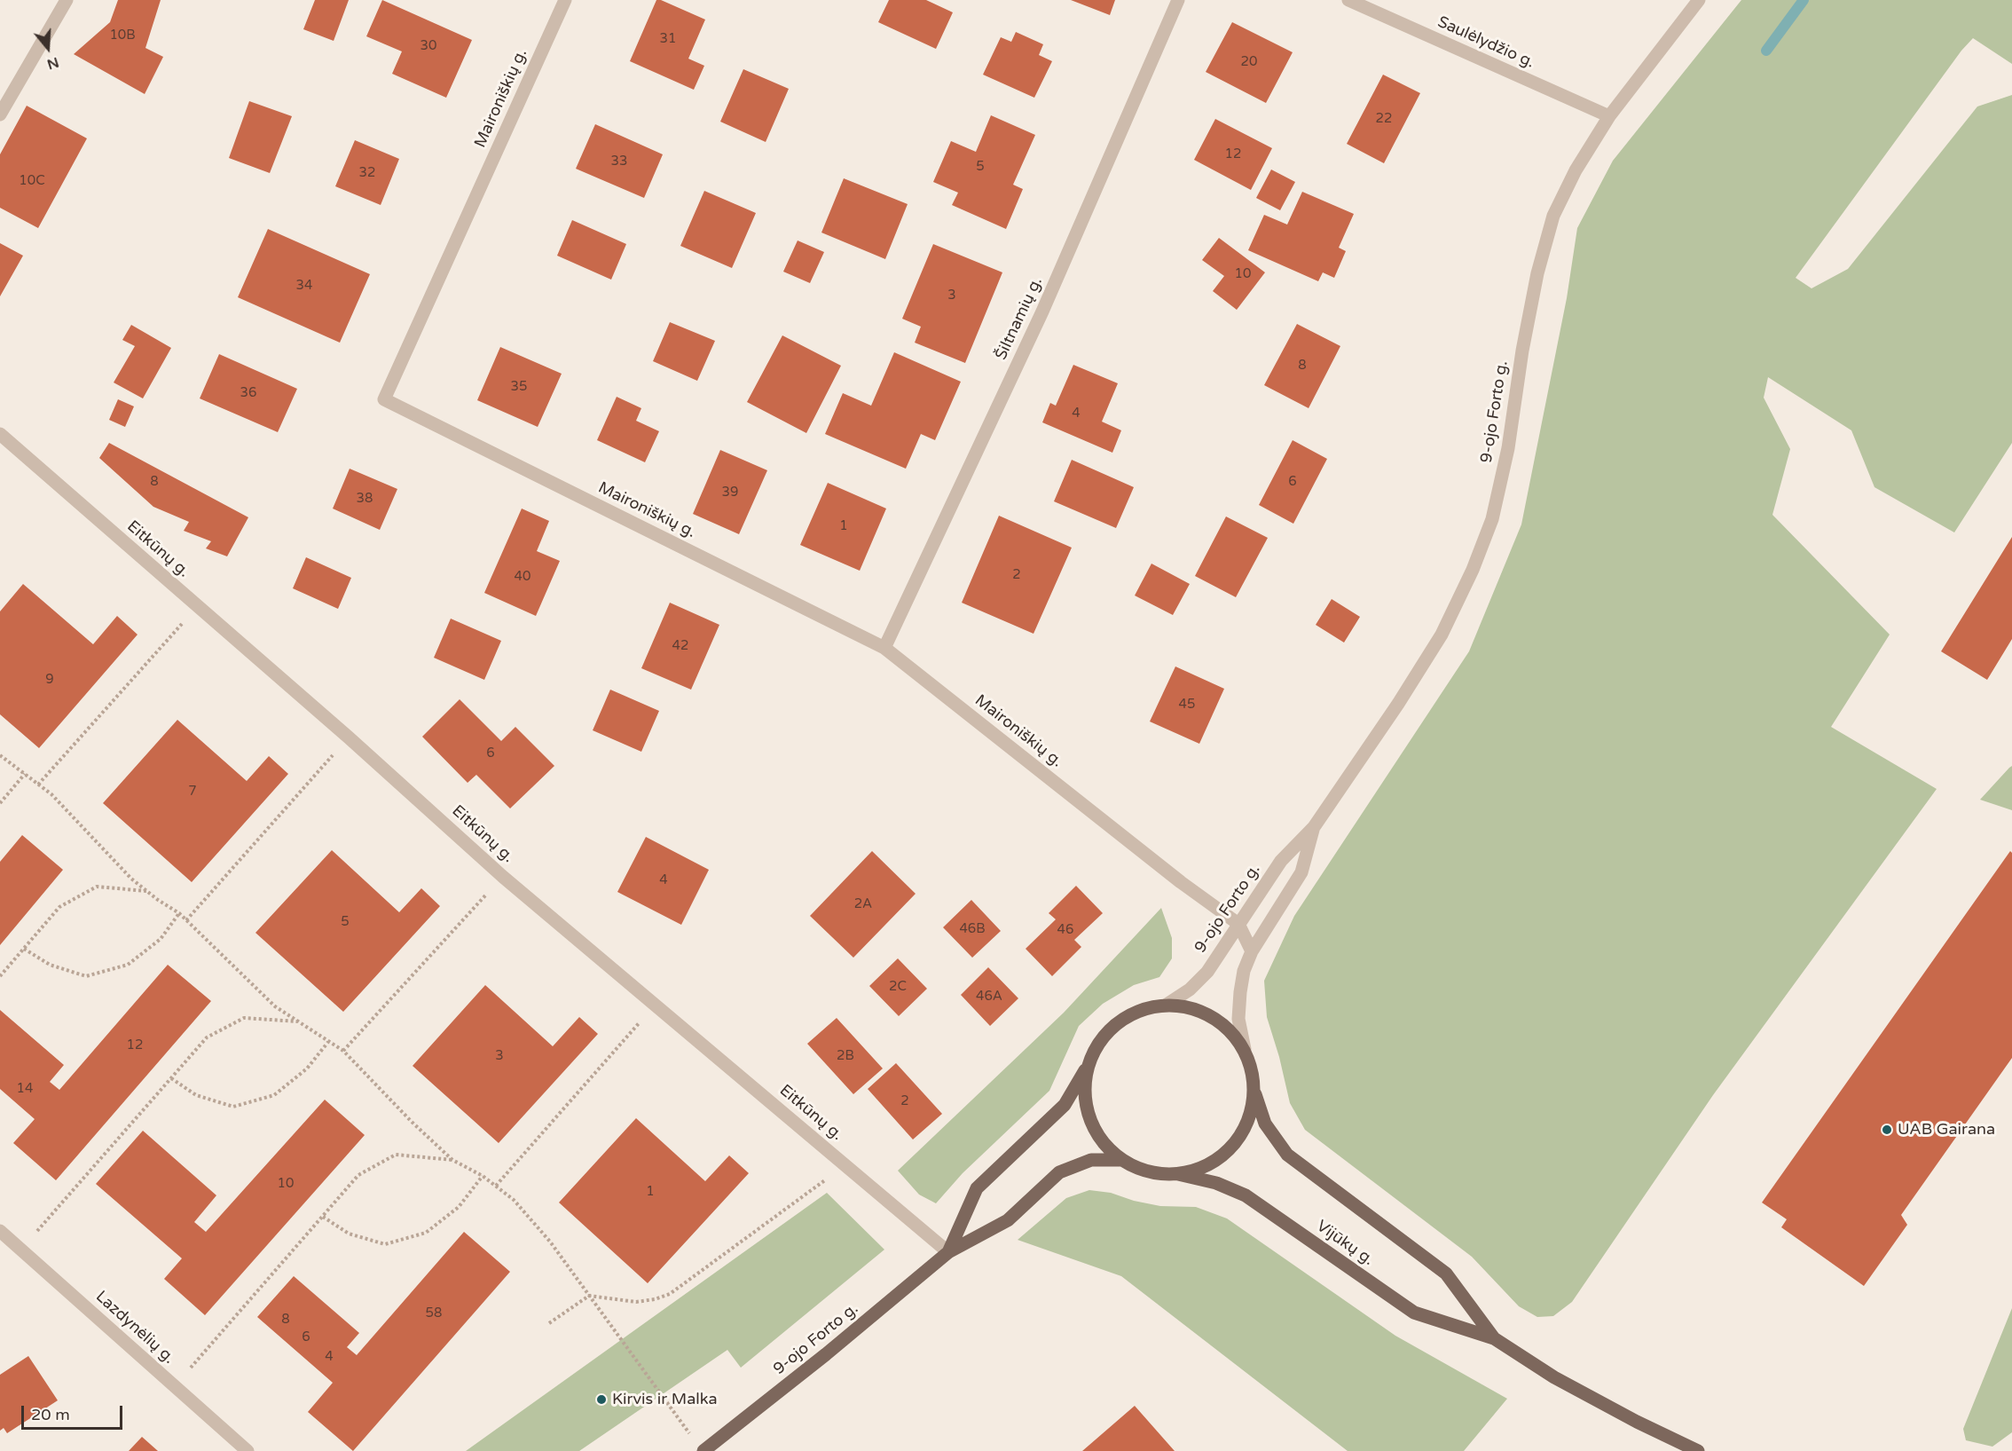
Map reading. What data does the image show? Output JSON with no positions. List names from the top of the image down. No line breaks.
{"streets":{"main road":["9-ojo Forto g.","Vijūkų g."],"street":["Saulėlydžio g.","Maironiškių g.","Šiltnamių g.","Eitkūnų g.","Lazdynėlių g."]},"crossings":[["Saulėlydžio g.","9-ojo Forto g."],["Maironiškių g.","Šiltnamių g."],["Maironiškių g.","9-ojo Forto g."],["9-ojo Forto g.","Eitkūnų g."],["9-ojo Forto g.","Vijūkų g."]],"places":["UAB Gairana","Kirvis ir Malka"],"house_numbers":["10B","31","30","20","22","12","33","5","32","10C","10","34","3","8","35","36","4","8","6","39","38","1","2","40","42","9","45","6","7","4","2A","5","46B","46","2C","46A","12","3","2B","14","2","10","1","58","8","6","4"],"scale_bar":"20 m","north":"bottom"}
